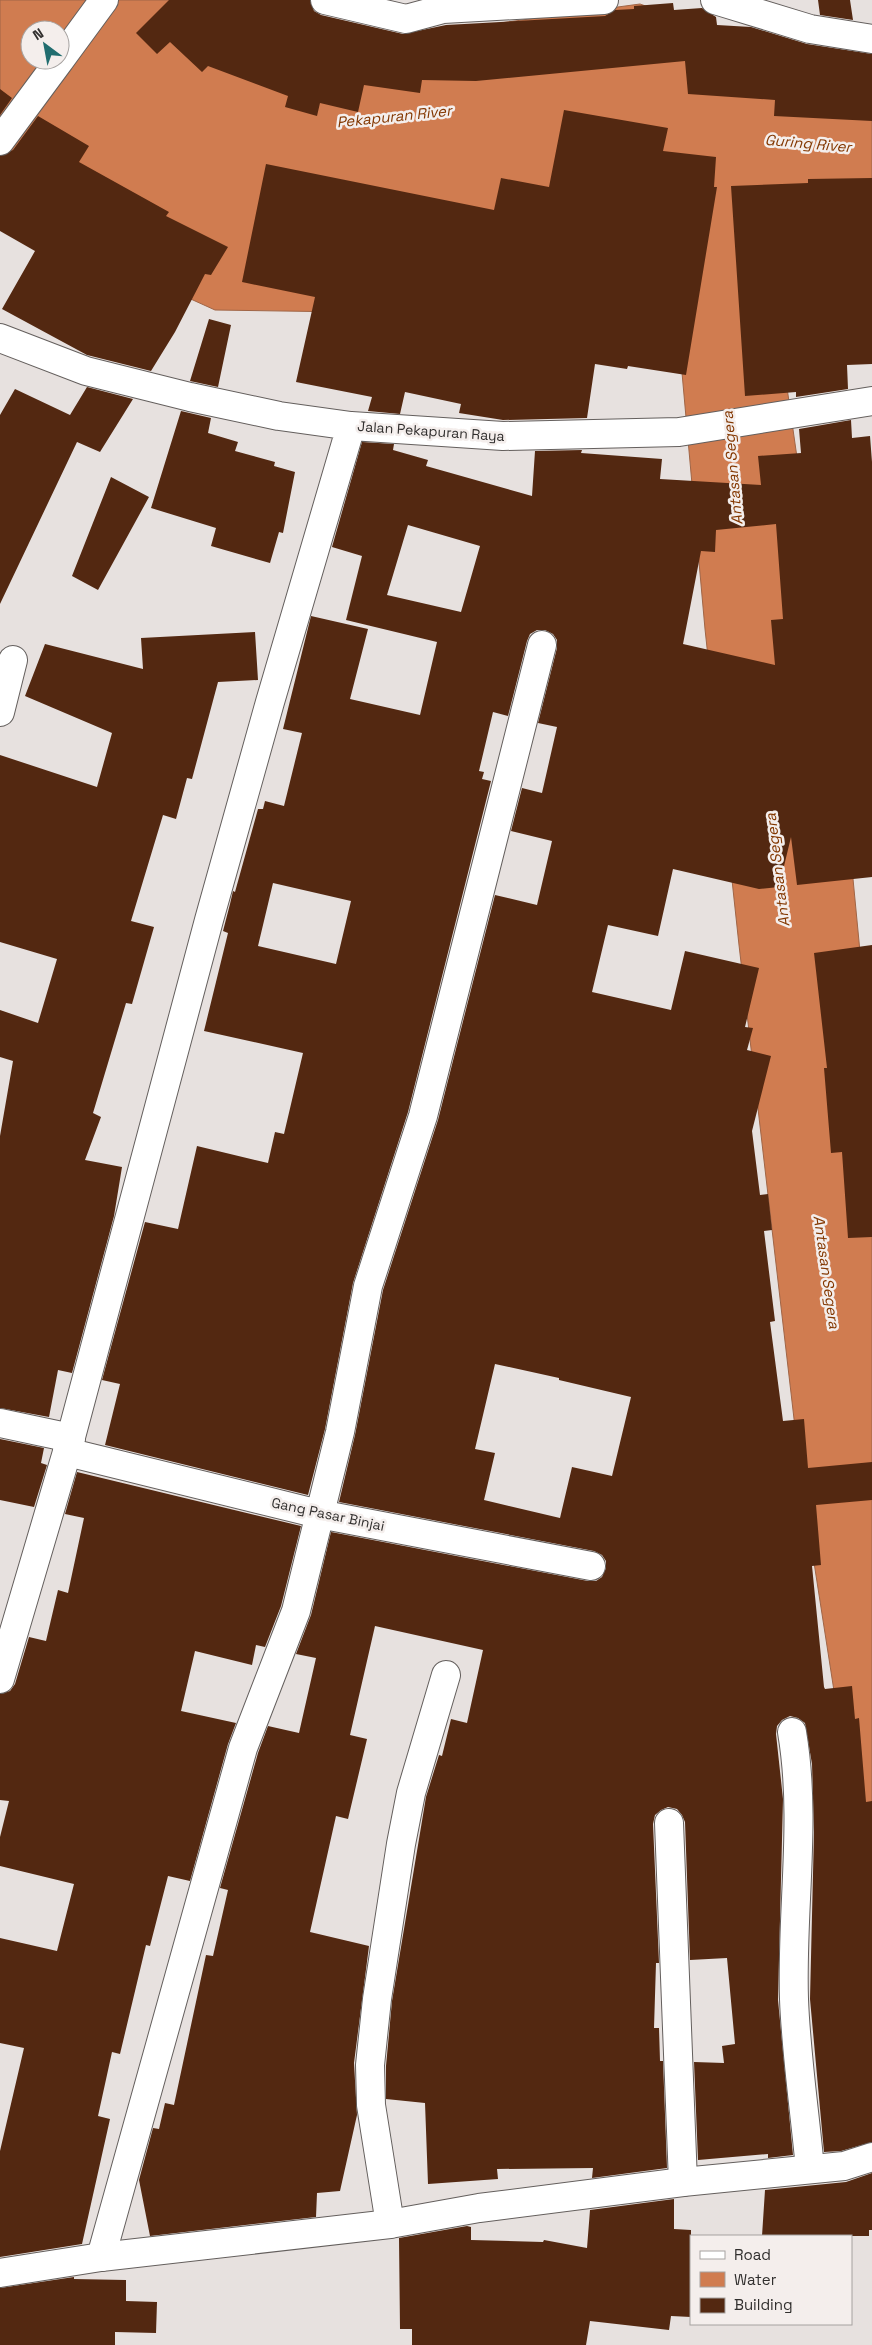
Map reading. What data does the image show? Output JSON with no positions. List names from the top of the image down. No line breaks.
{"streets":{"street":["Jalan Pekapuran Raya","Gang Pasar Binjai"]},"water":["Pekapuran River","Guring River","Antasan Segera"],"legend":["Road","Water","Building"],"north":"top left"}
